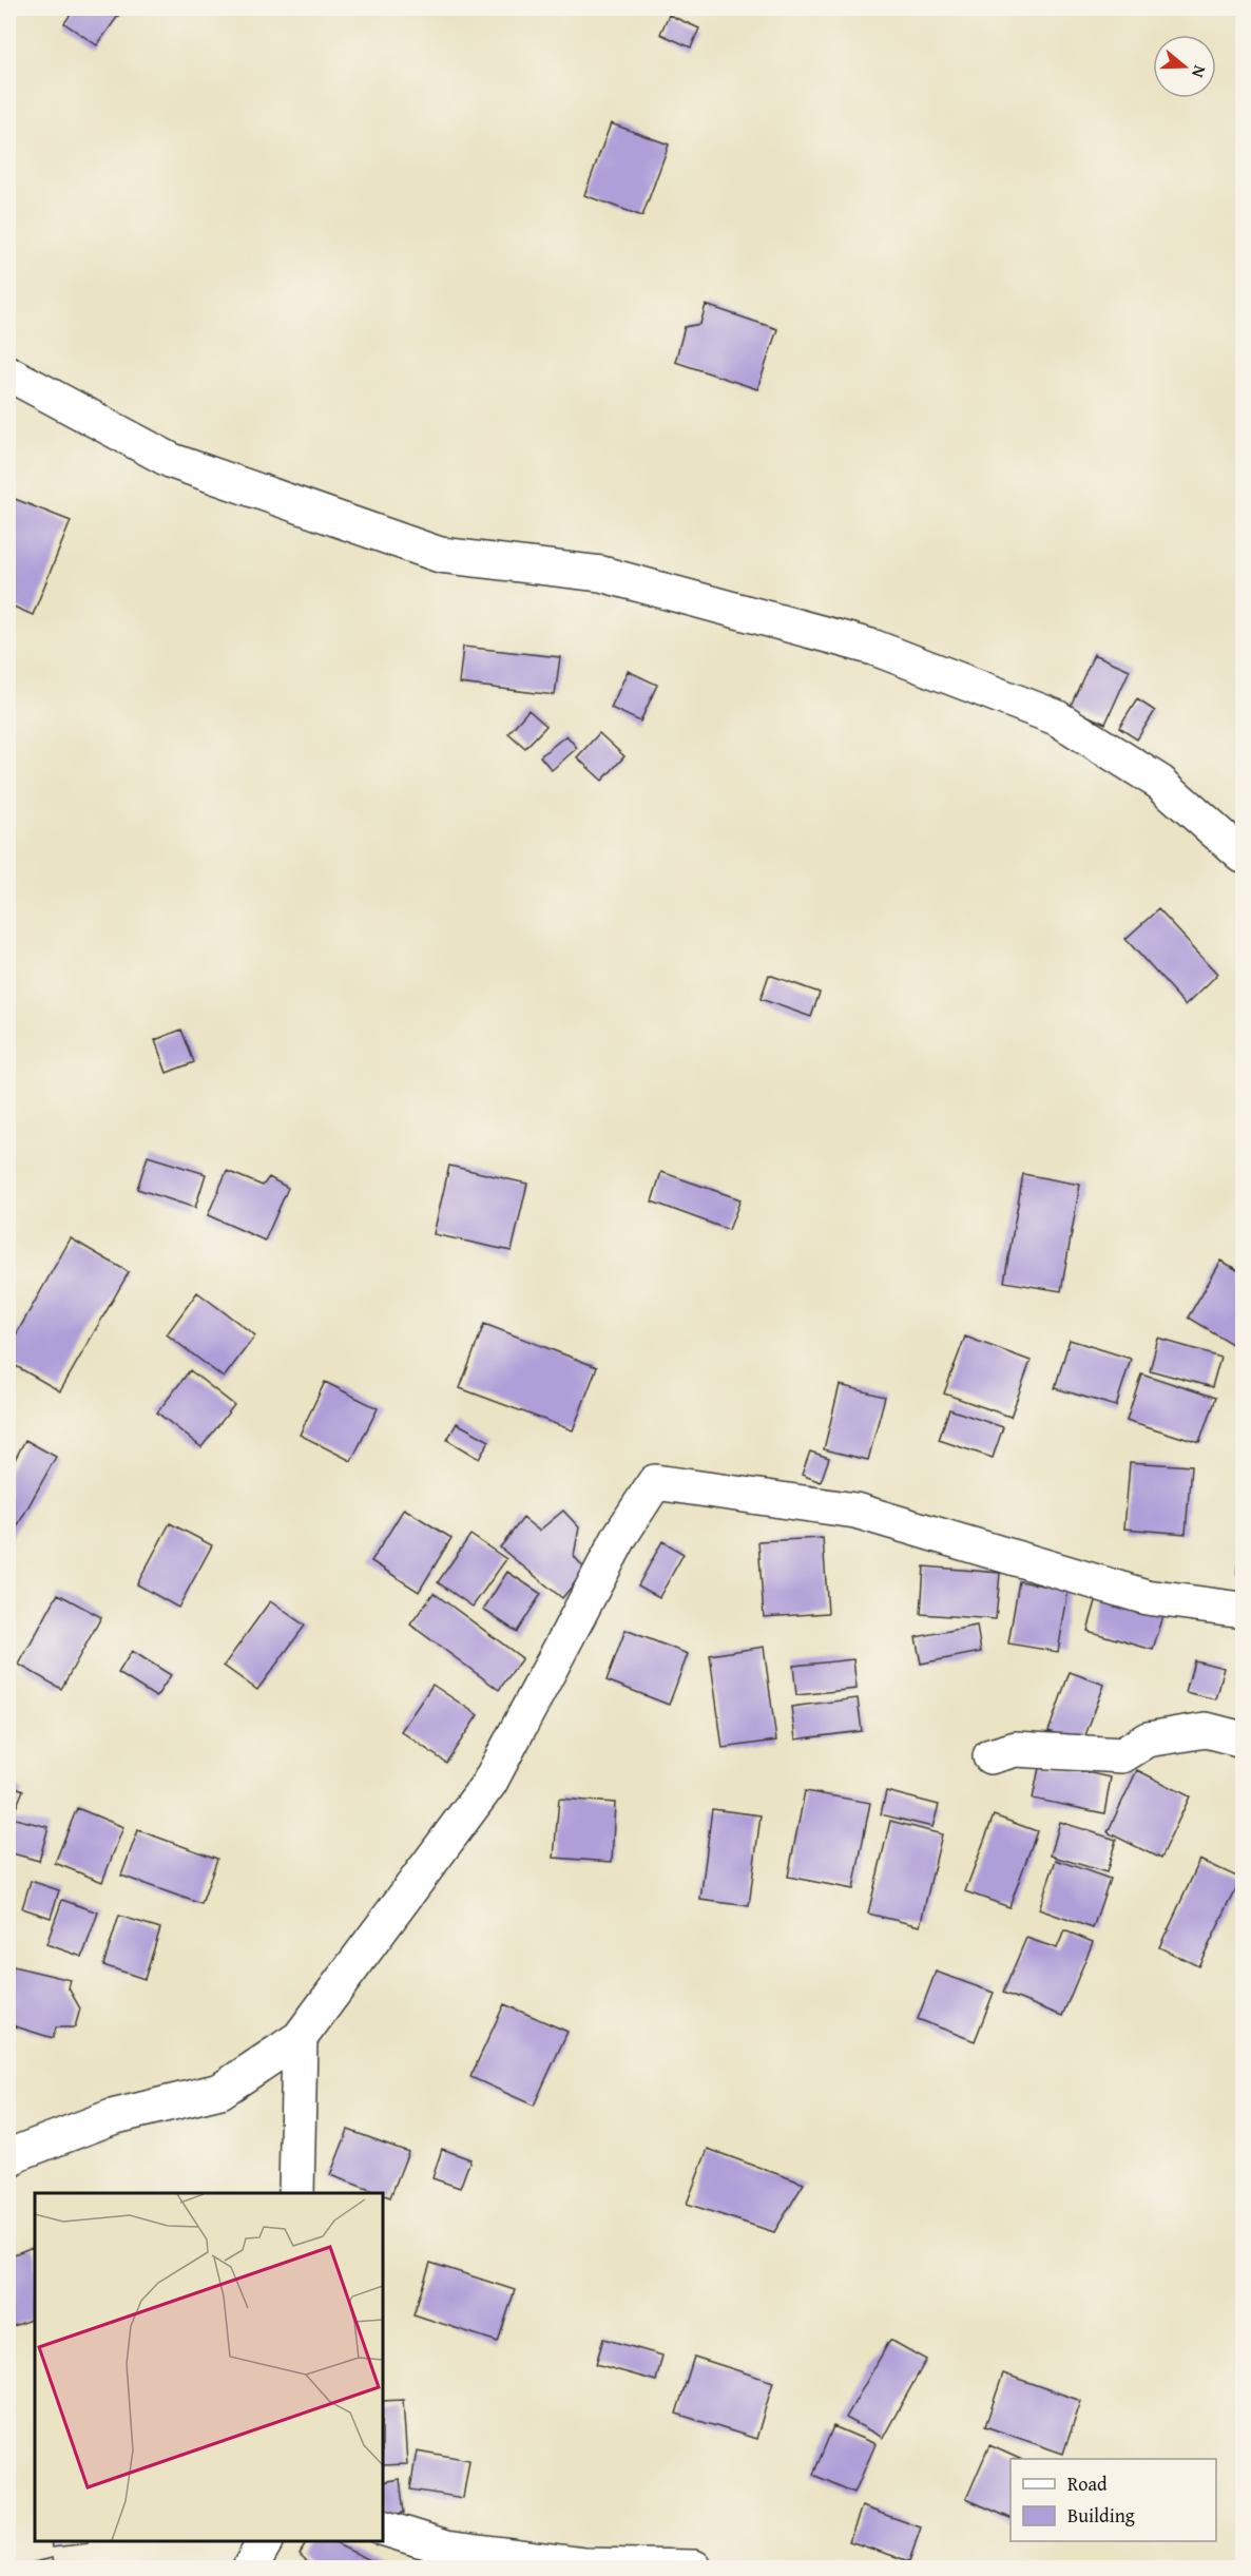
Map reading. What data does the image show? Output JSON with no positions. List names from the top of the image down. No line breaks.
{"legend":["Road","Building"],"north":"right"}
